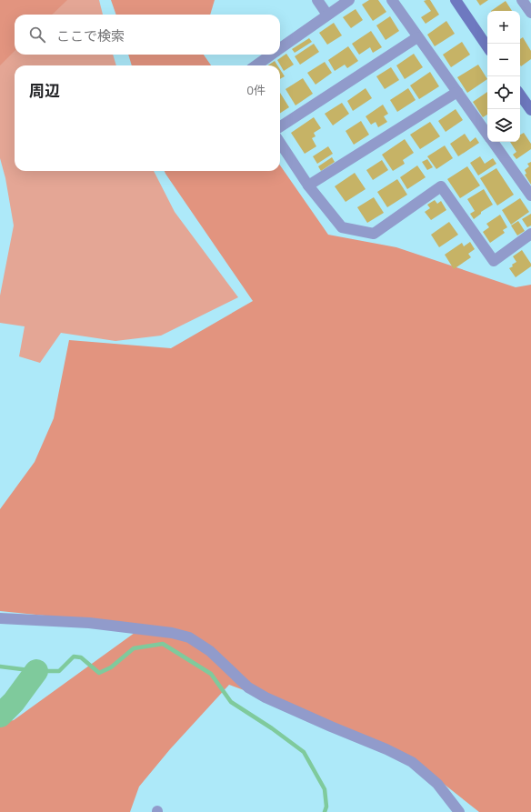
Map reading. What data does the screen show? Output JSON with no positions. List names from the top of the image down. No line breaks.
{"page":{"map_buttons":["+","−"],"search":"ここで検索","heading":["周辺","0件"]}}
